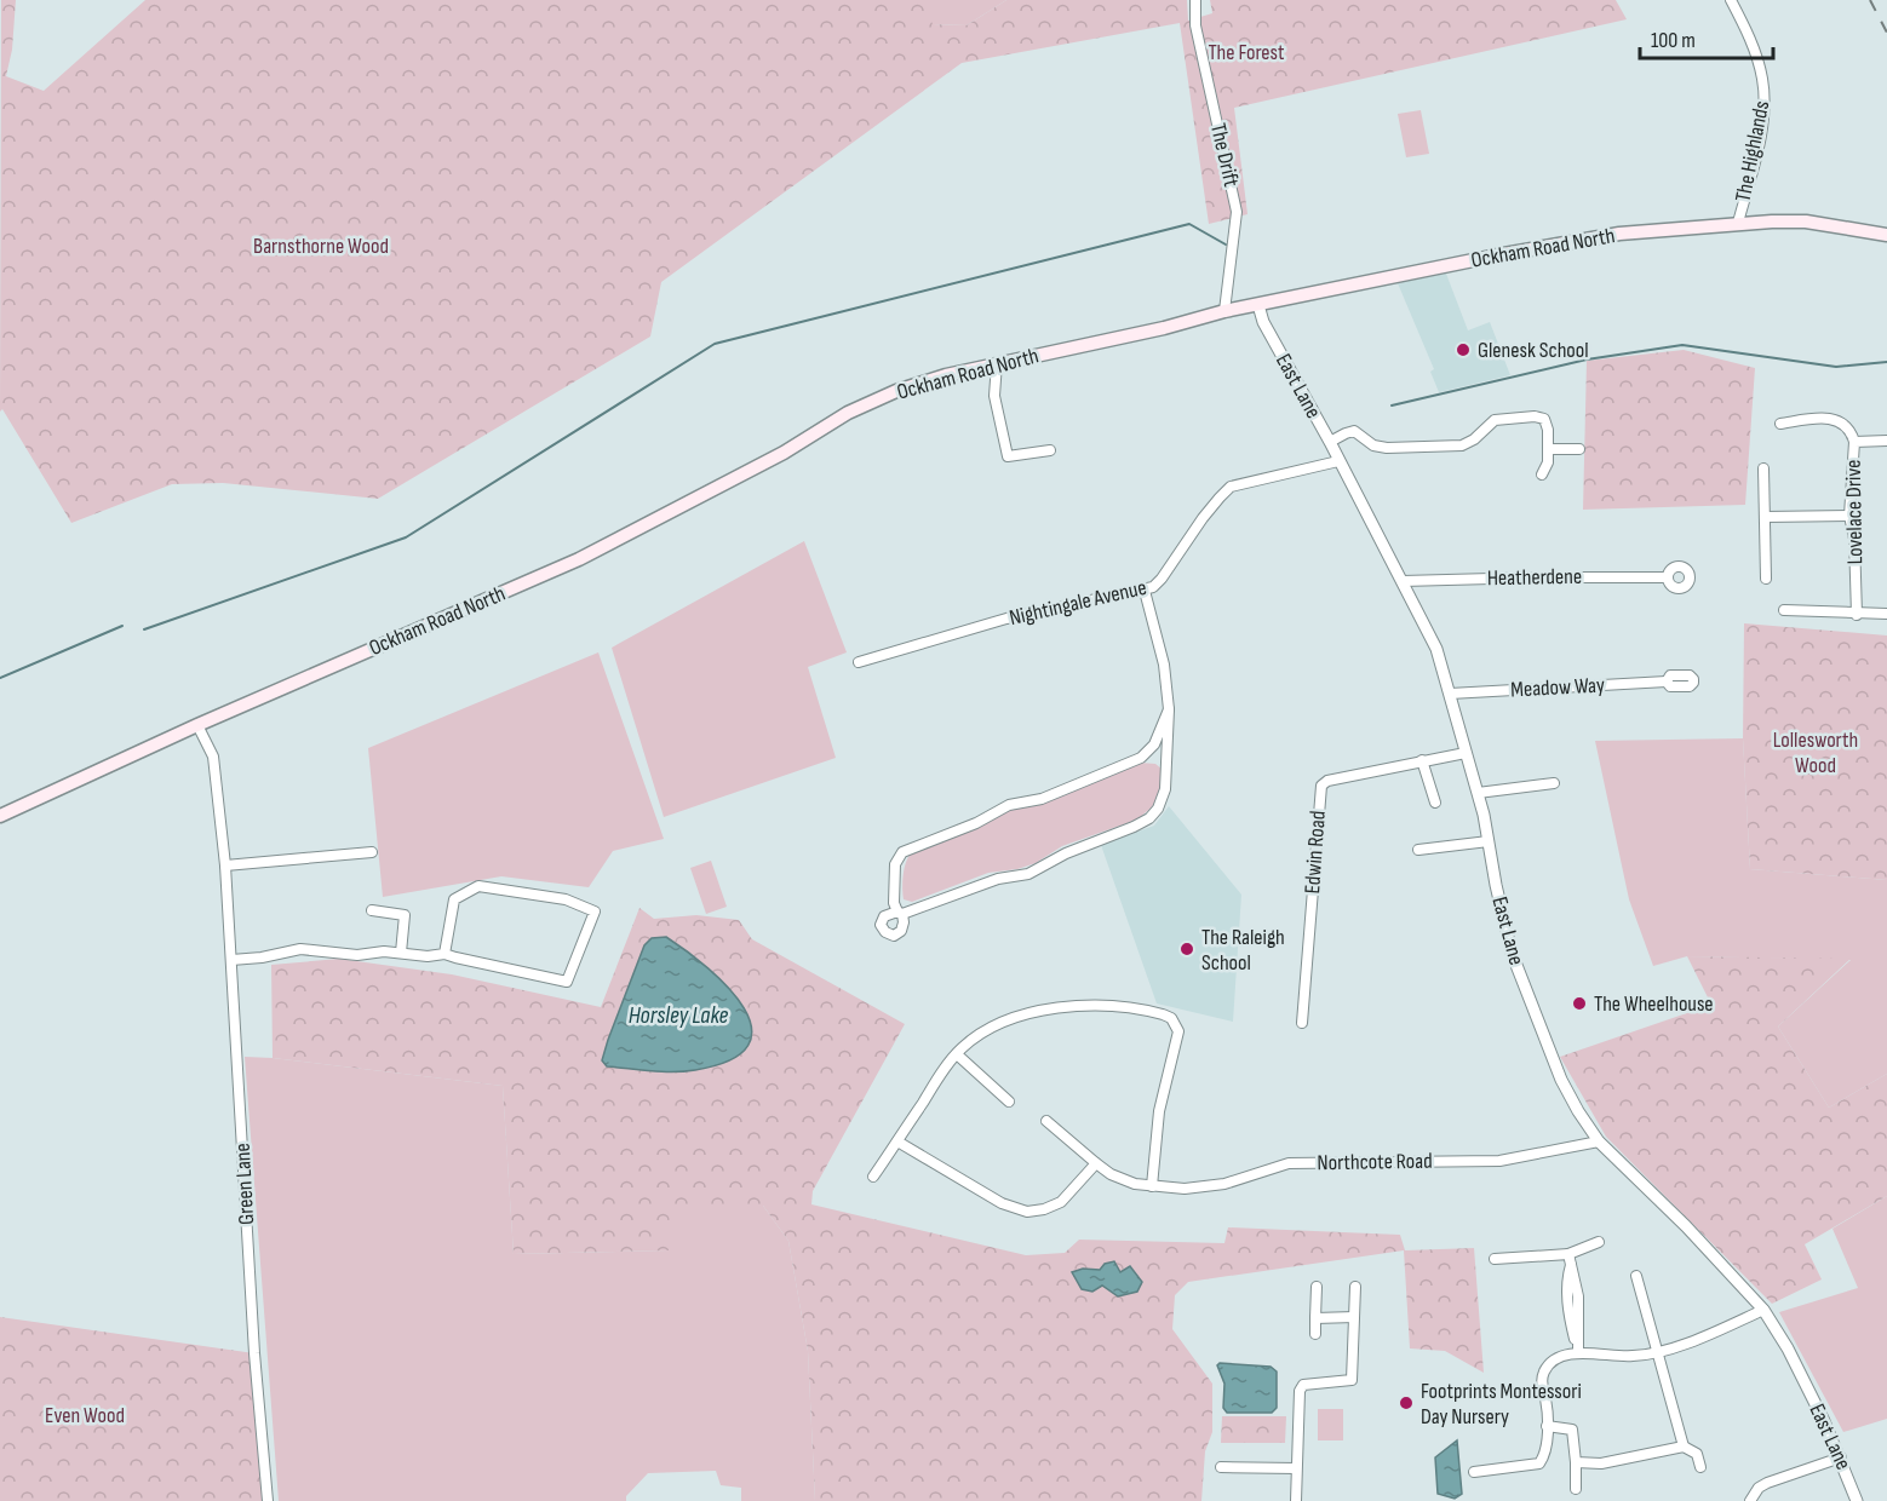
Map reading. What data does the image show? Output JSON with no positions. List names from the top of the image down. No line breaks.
{"streets":{"main road":["Ockham Road North"],"street":["The Highlands","The Drift","East Lane","Lovelace Drive","Heatherdene","Nightingale Avenue","Meadow Way","Edwin Road","Northcote Road","Green Lane"]},"crossings":[["The Highlands","Ockham Road North"],["The Drift","Ockham Road North"],["Ockham Road North","East Lane"],["Ockham Road North","Green Lane"],["East Lane","Heatherdene"],["East Lane","Nightingale Avenue"],["East Lane","Meadow Way"],["East Lane","Edwin Road"],["East Lane","Northcote Road"]],"water":["Horsley Lake"],"parks":["The Forest","Barnsthorne Wood","Lollesworth Wood","Even Wood"],"places":["Glenesk School","The Raleigh School","The Wheelhouse","Footprints Montessori Day Nursery"],"scale_bar":"100 m"}
